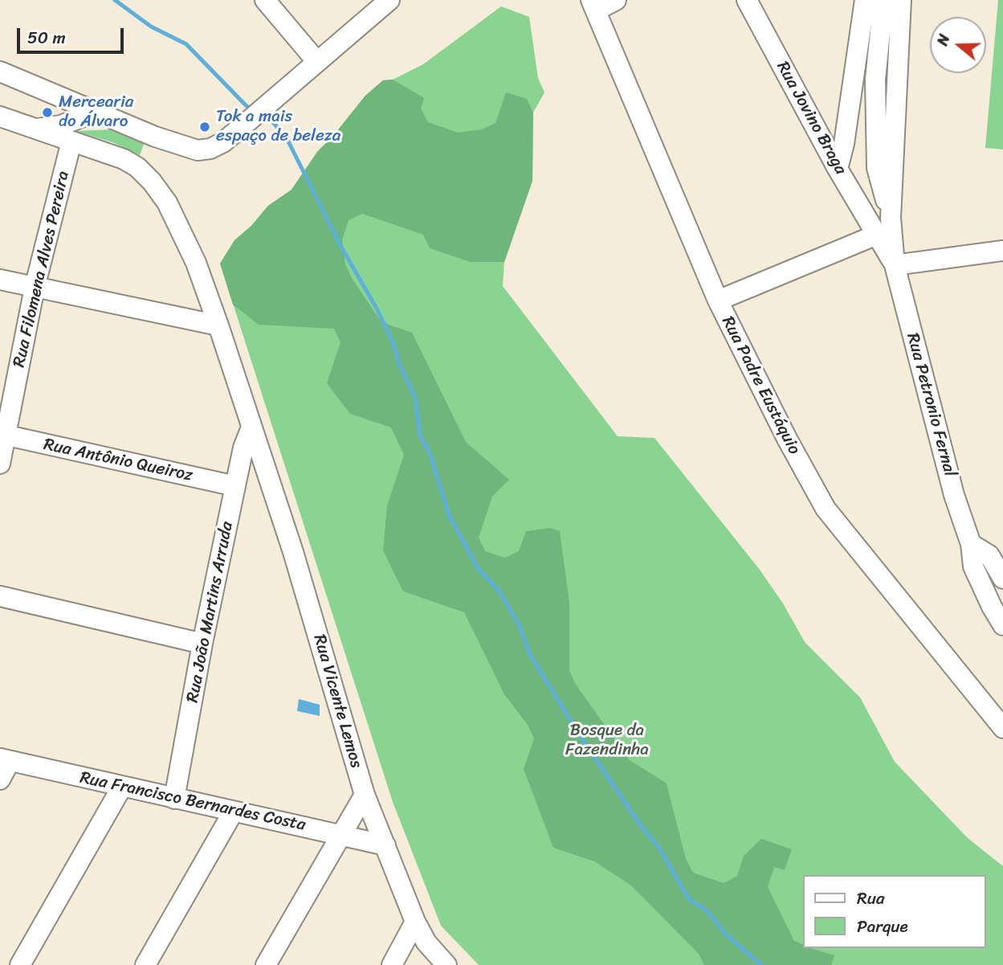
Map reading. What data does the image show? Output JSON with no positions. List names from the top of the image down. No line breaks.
{"streets":{"street":["Rua Jovino Braga","Rua Filomena Alves Pereira","Rua Padre Eustáquio","Rua Petronio Fernal","Rua Antônio Queiroz","Rua João Martins Arruda","Rua Vicente Lemos","Rua Francisco Bernardes Costa"]},"crossings":[["Rua Jovino Braga","Rua Petronio Fernal"],["Rua Filomena Alves Pereira","Rua Antônio Queiroz"],["Rua Filomena Alves Pereira","Rua Vicente Lemos"],["Rua Antônio Queiroz","Rua João Martins Arruda"],["Rua João Martins Arruda","Rua Vicente Lemos"],["Rua João Martins Arruda","Rua Francisco Bernardes Costa"],["Rua Vicente Lemos","Rua Francisco Bernardes Costa"]],"parks":["Bosque da Fazendinha"],"places":["Mercearia do Álvaro","Tok a mais espaço de beleza"],"legend":["Rua","Parque"],"scale_bar":"50 m","north":"left"}
